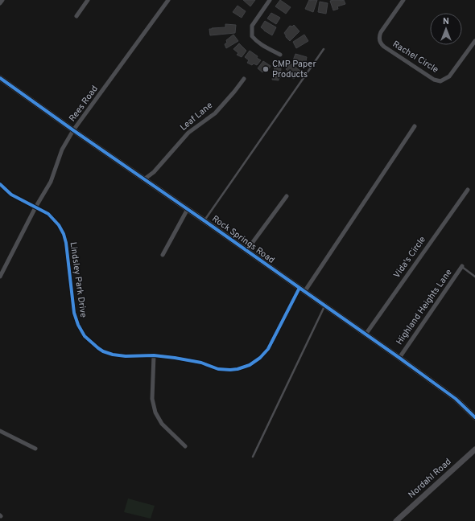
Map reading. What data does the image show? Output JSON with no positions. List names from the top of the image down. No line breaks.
{"streets":{"street":["Rachel Circle","Rees Road","Leaf Lane","Rock Springs Road","Vida's Circle","Lindsley Park Drive","Highland Heights Lane","Nordahl Road"]},"crossings":[["Rees Road","Rock Springs Road"],["Rees Road","Lindsley Park Drive"],["Leaf Lane","Rock Springs Road"],["Rock Springs Road","Vida's Circle"],["Rock Springs Road","Lindsley Park Drive"],["Rock Springs Road","Highland Heights Lane"]],"places":["CMP Paper Products"],"north":"top"}
